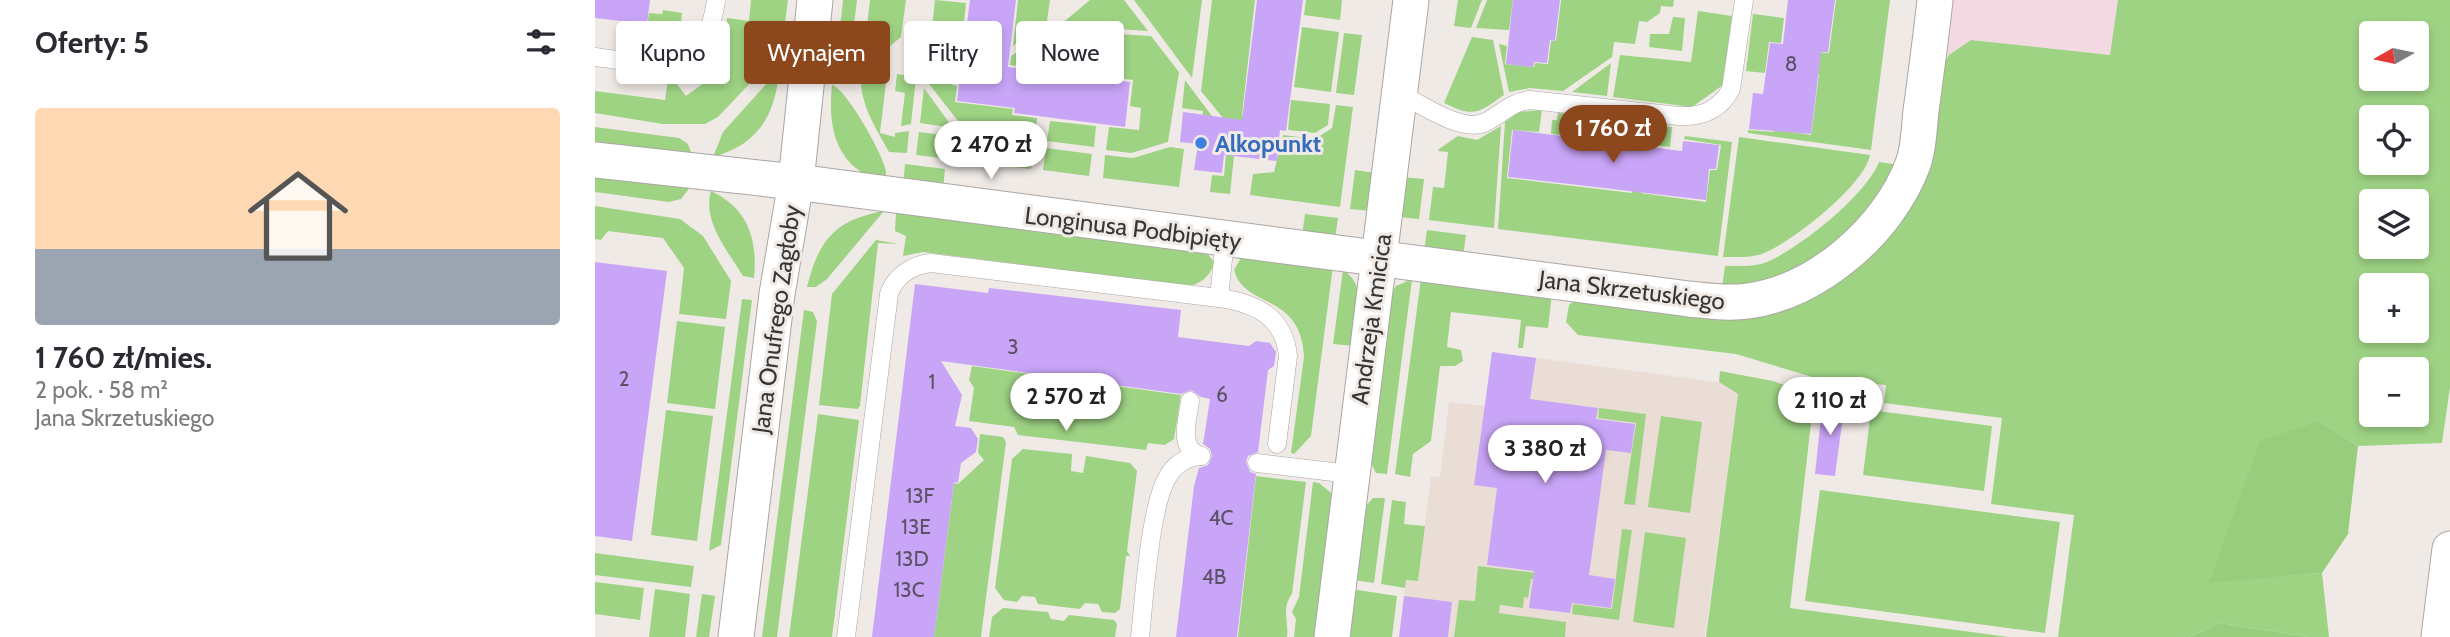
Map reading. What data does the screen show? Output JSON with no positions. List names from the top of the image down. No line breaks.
{"streets":{"street":["Longinusa Podbipięty","Jana Skrzetuskiego","Jana Onufrego Zagłoby","Andrzeja Kmicica"]},"crossings":[["Longinusa Podbipięty","Jana Skrzetuskiego"],["Longinusa Podbipięty","Jana Onufrego Zagłoby"],["Longinusa Podbipięty","Andrzeja Kmicica"],["Jana Skrzetuskiego","Andrzeja Kmicica"]],"places":["Alkopunkt"],"house_numbers":["8","3","2","1","6","13F","4C","13E","13D","4B","13C"],"north":"left","page":{"heading":"Oferty: 5","map_buttons":["+","−"],"chip":["Kupno","Wynajem","Filtry","Nowe"],"list":[{"name":"1 760 zł/mies.","note":"2 pok. · 58 m² · Jana Skrzetuskiego"}],"price":["1 760 zł","2 470 zł","2 570 zł","2 110 zł","3 380 zł"]}}
